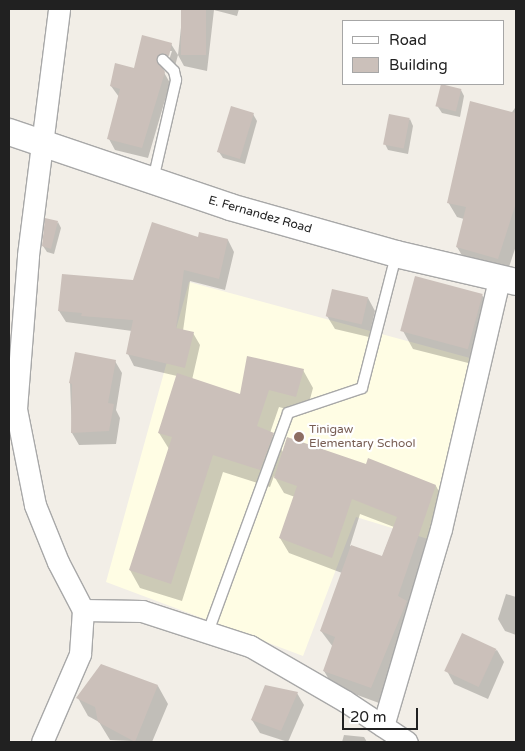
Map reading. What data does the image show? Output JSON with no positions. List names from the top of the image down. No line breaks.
{"streets":{"street":["E. Fernandez Road"]},"places":["Tinigaw Elementary School"],"legend":["Road","Building"],"scale_bar":"20 m"}
